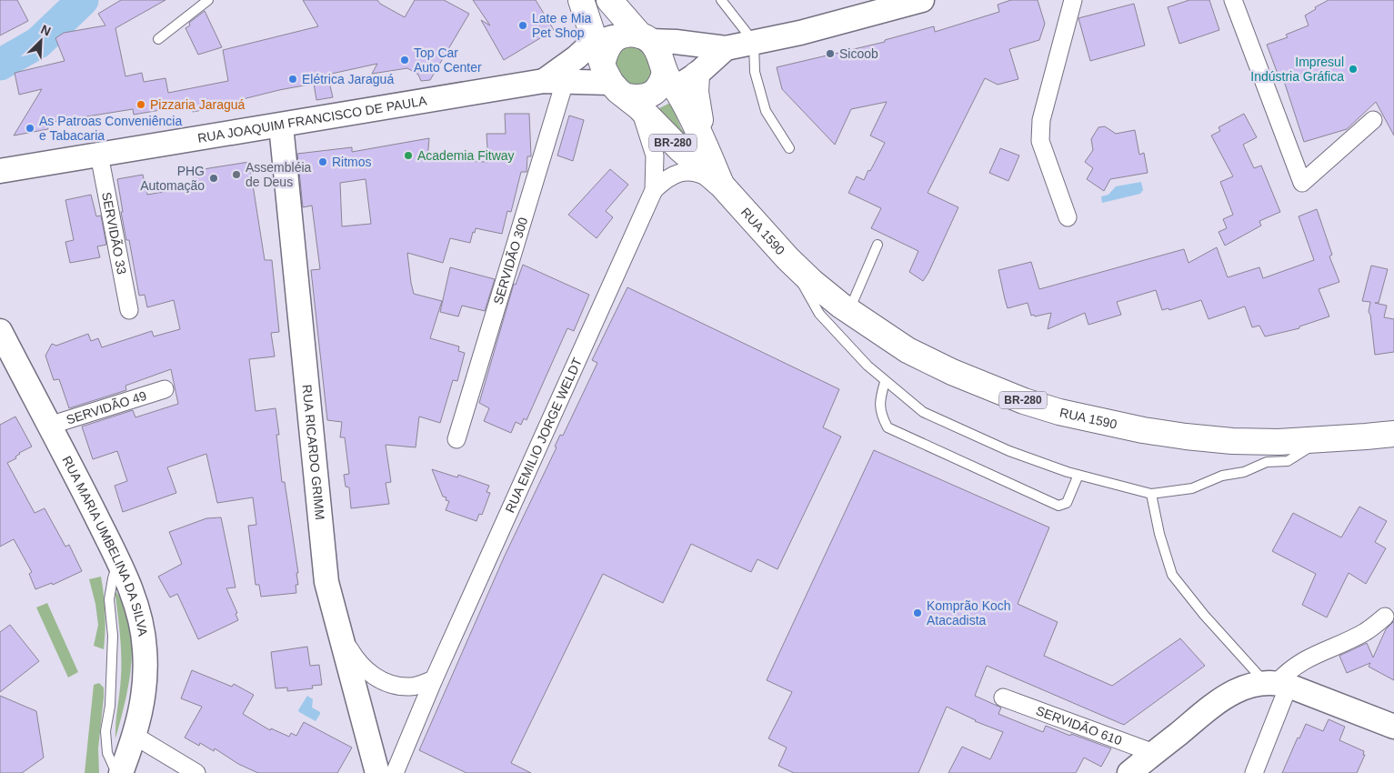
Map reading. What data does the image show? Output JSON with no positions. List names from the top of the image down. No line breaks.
{"streets":{"highway":["BR-280","RUA 1590"],"main road":["RUA JOAQUIM FRANCISCO DE PAULA","RUA RICARDO GRIMM","RUA MARIA UMBELINA DA SILVA"],"street":["SERVIDÃO 33","SERVIDÃO 300","SERVIDÃO 49","RUA EMILIO JORGE WELDT","SERVIDÃO 610"]},"crossings":[["RUA JOAQUIM FRANCISCO DE PAULA","BR-280"],["RUA JOAQUIM FRANCISCO DE PAULA","SERVIDÃO 33"],["RUA JOAQUIM FRANCISCO DE PAULA","SERVIDÃO 300"],["RUA JOAQUIM FRANCISCO DE PAULA","RUA EMILIO JORGE WELDT"],["RUA JOAQUIM FRANCISCO DE PAULA","RUA RICARDO GRIMM"],["BR-280","RUA 1590"],["BR-280","RUA EMILIO JORGE WELDT"],["RUA 1590","RUA EMILIO JORGE WELDT"],["SERVIDÃO 49","RUA MARIA UMBELINA DA SILVA"]],"places":["Late e Mia Pet Shop","Sicoob","Top Car Auto Center","Impresul Indústria Gráfica","Elétrica Jaraguá","Pizzaria Jaraguá","As Patroas Conveniência e Tabacaria","Academia Fitway","Ritmos","Assembléia de Deus","PHG Automação","Komprão Koch Atacadista"],"north":"top right"}
